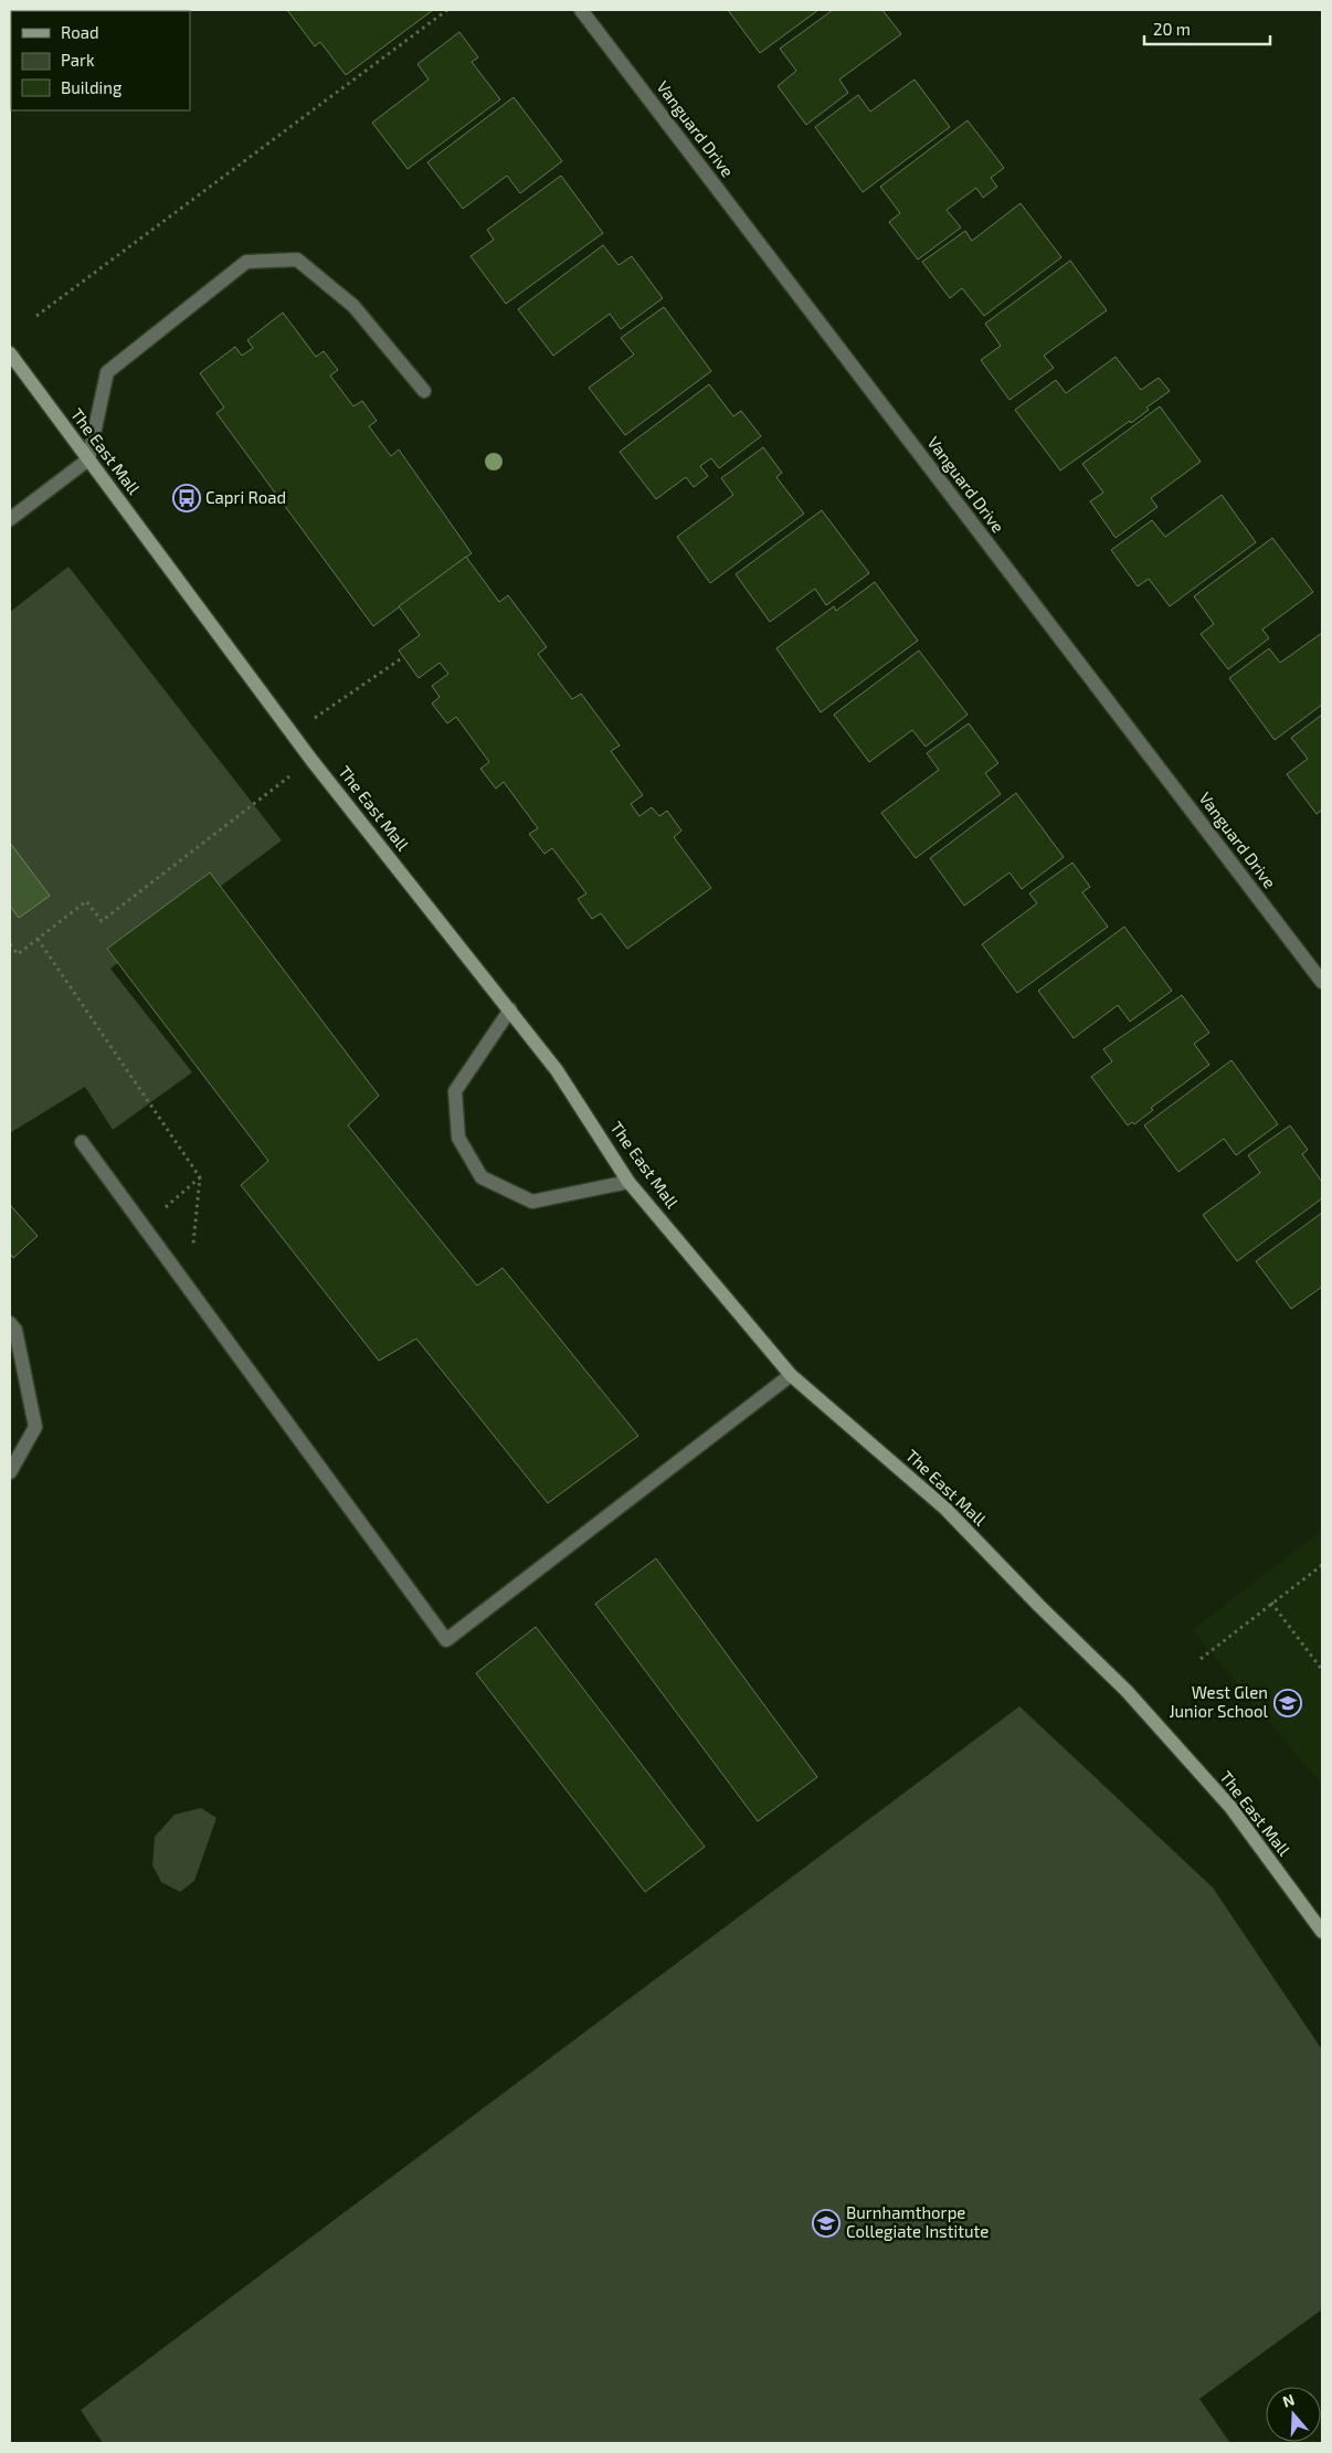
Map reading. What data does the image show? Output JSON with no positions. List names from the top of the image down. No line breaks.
{"streets":{"main road":["The East Mall"],"street":["Vanguard Drive"]},"places":{"bus stop":["Capri Road"],"school or university":["West Glen Junior School","Burnhamthorpe Collegiate Institute"]},"legend":["Road","Park","Building"],"scale_bar":"20 m","north":"top"}
